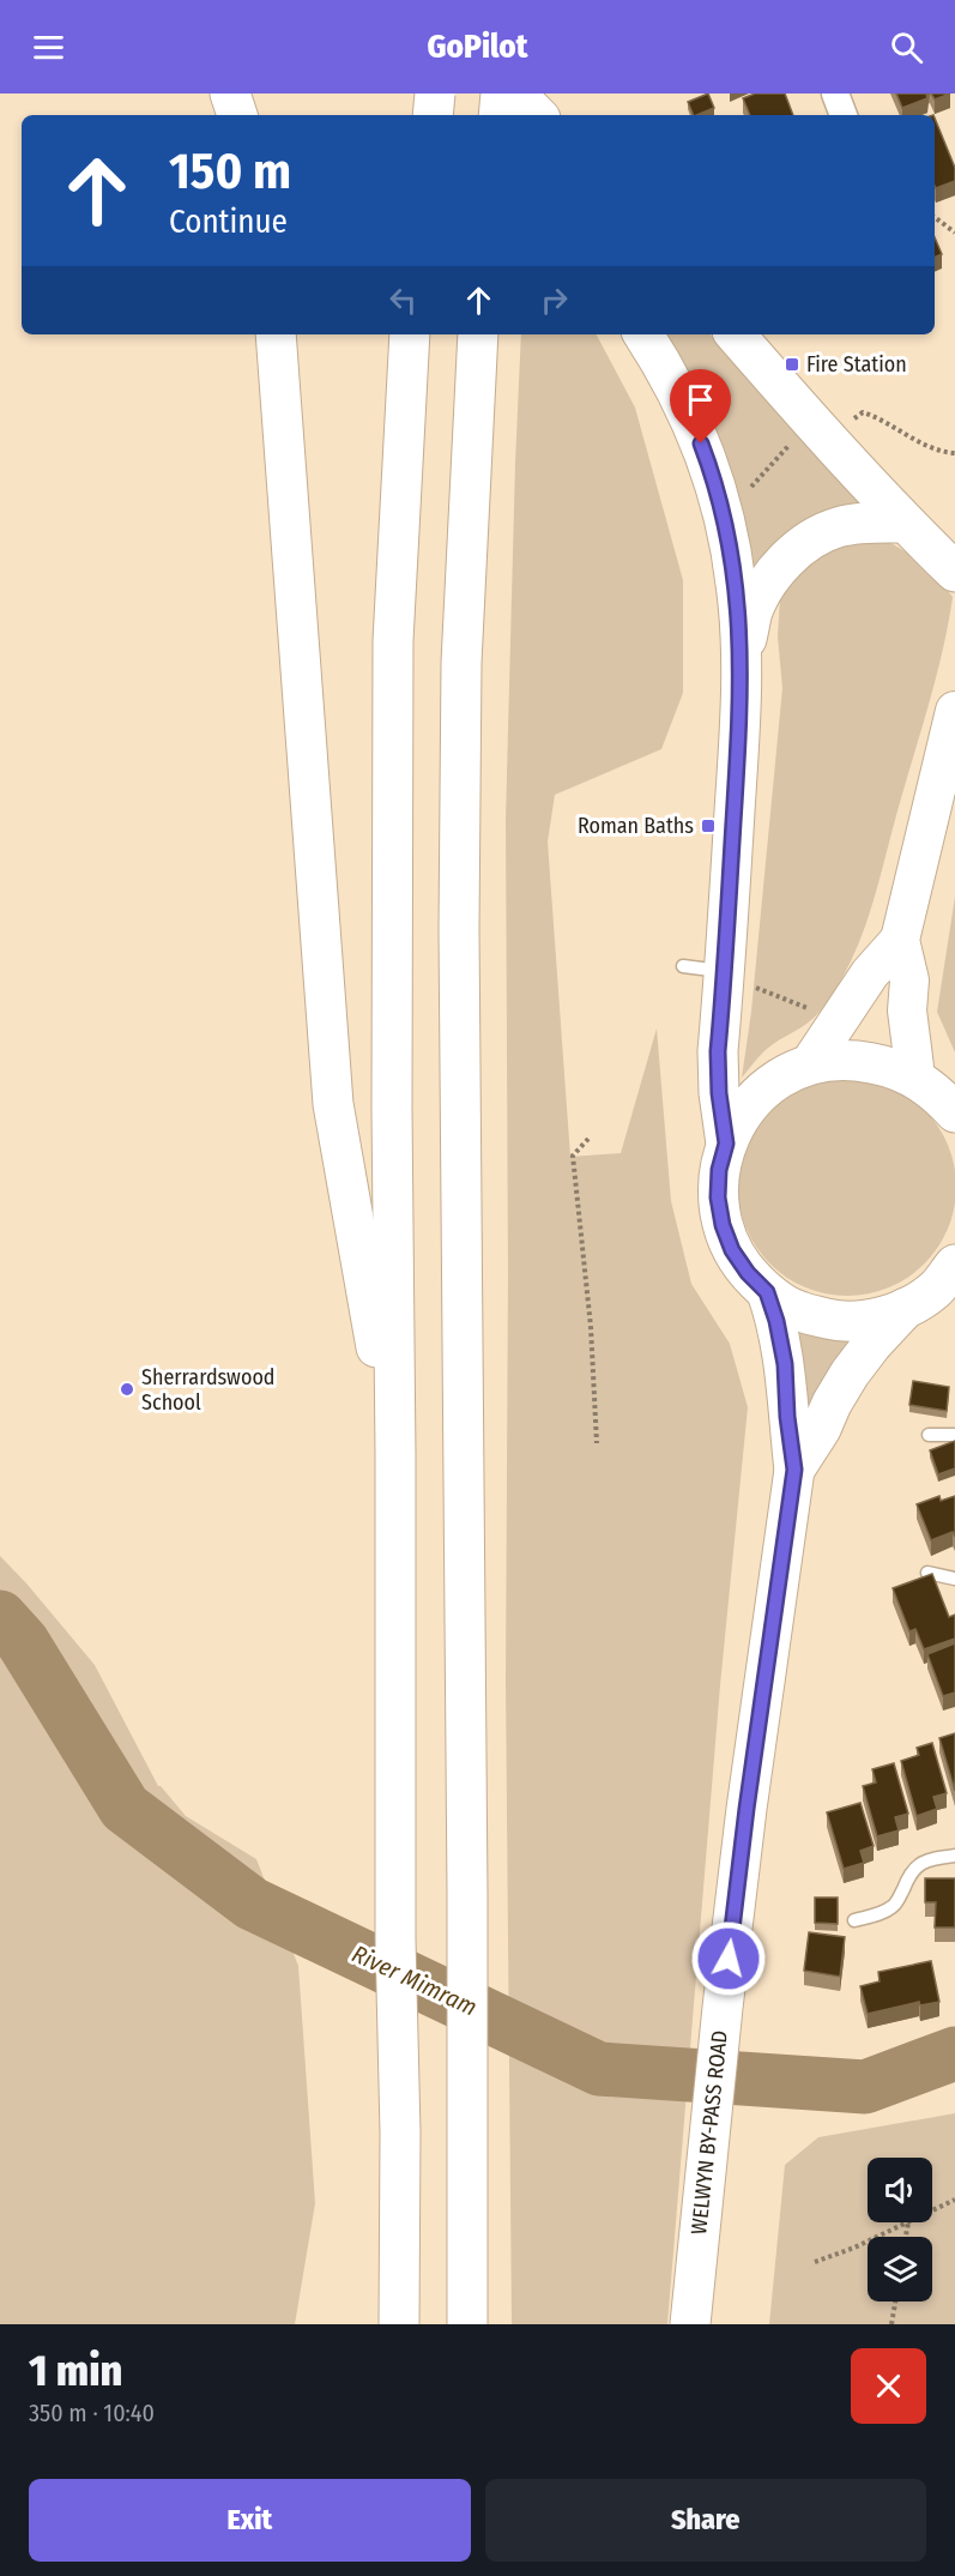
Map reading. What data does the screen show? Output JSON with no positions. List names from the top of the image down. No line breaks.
{"streets":{"main road":["WELWYN BY-PASS ROAD"]},"water":["River Mimram"],"places":{"transit":["Fire Station","Roman Baths"],"other":["Sherrardswood School"]},"page":{"header":"GoPilot","turn":["150 m","Continue"],"heading":["1 min","350 m · 10:40"],"buttons":["Exit","Share"]}}
